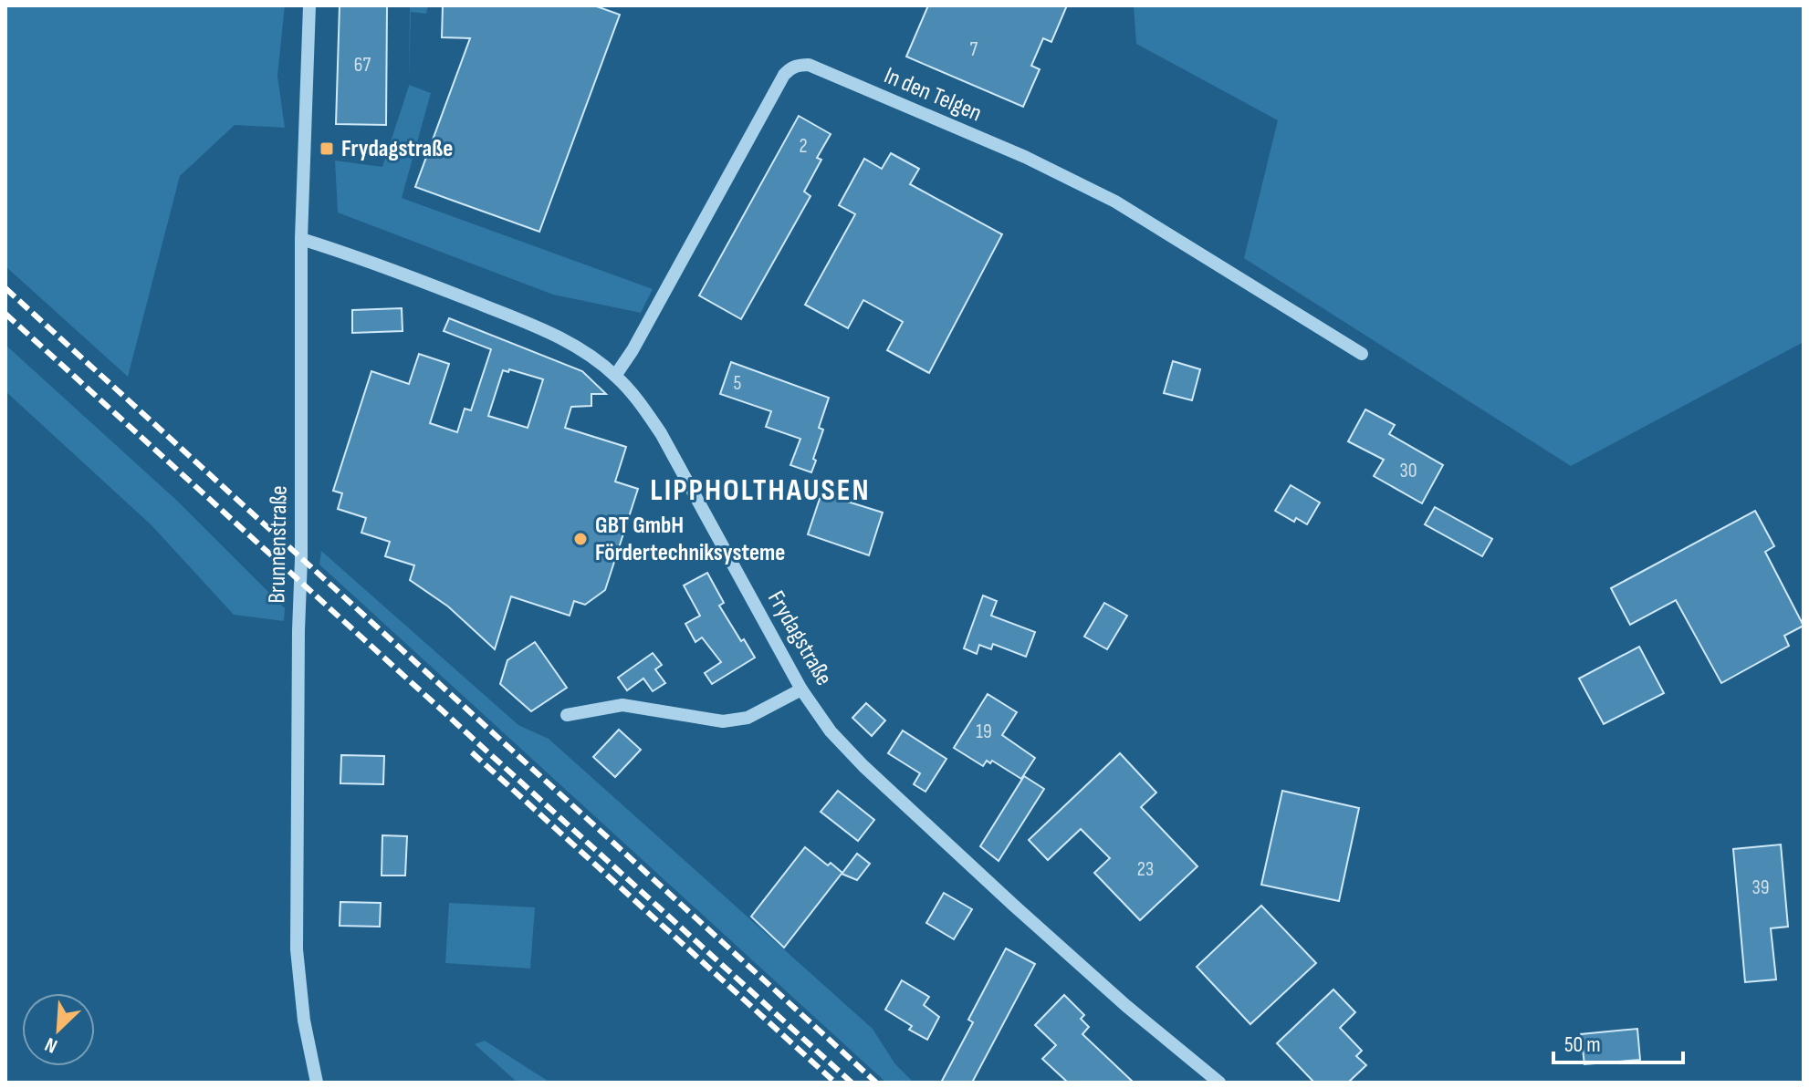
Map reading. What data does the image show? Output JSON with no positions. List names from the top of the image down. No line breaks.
{"streets":{"street":["In den Telgen","Brunnenstraße","Frydagstraße"]},"crossings":[["In den Telgen","Frydagstraße"],["Brunnenstraße","Frydagstraße"]],"districts":["LIPPHOLTHAUSEN"],"places":{"transit":["Frydagstraße"],"other":["GBT GmbH Fördertechniksysteme"]},"house_numbers":["7","67","2","5","30","19","23","39"],"scale_bar":"50 m","north":"bottom left"}
